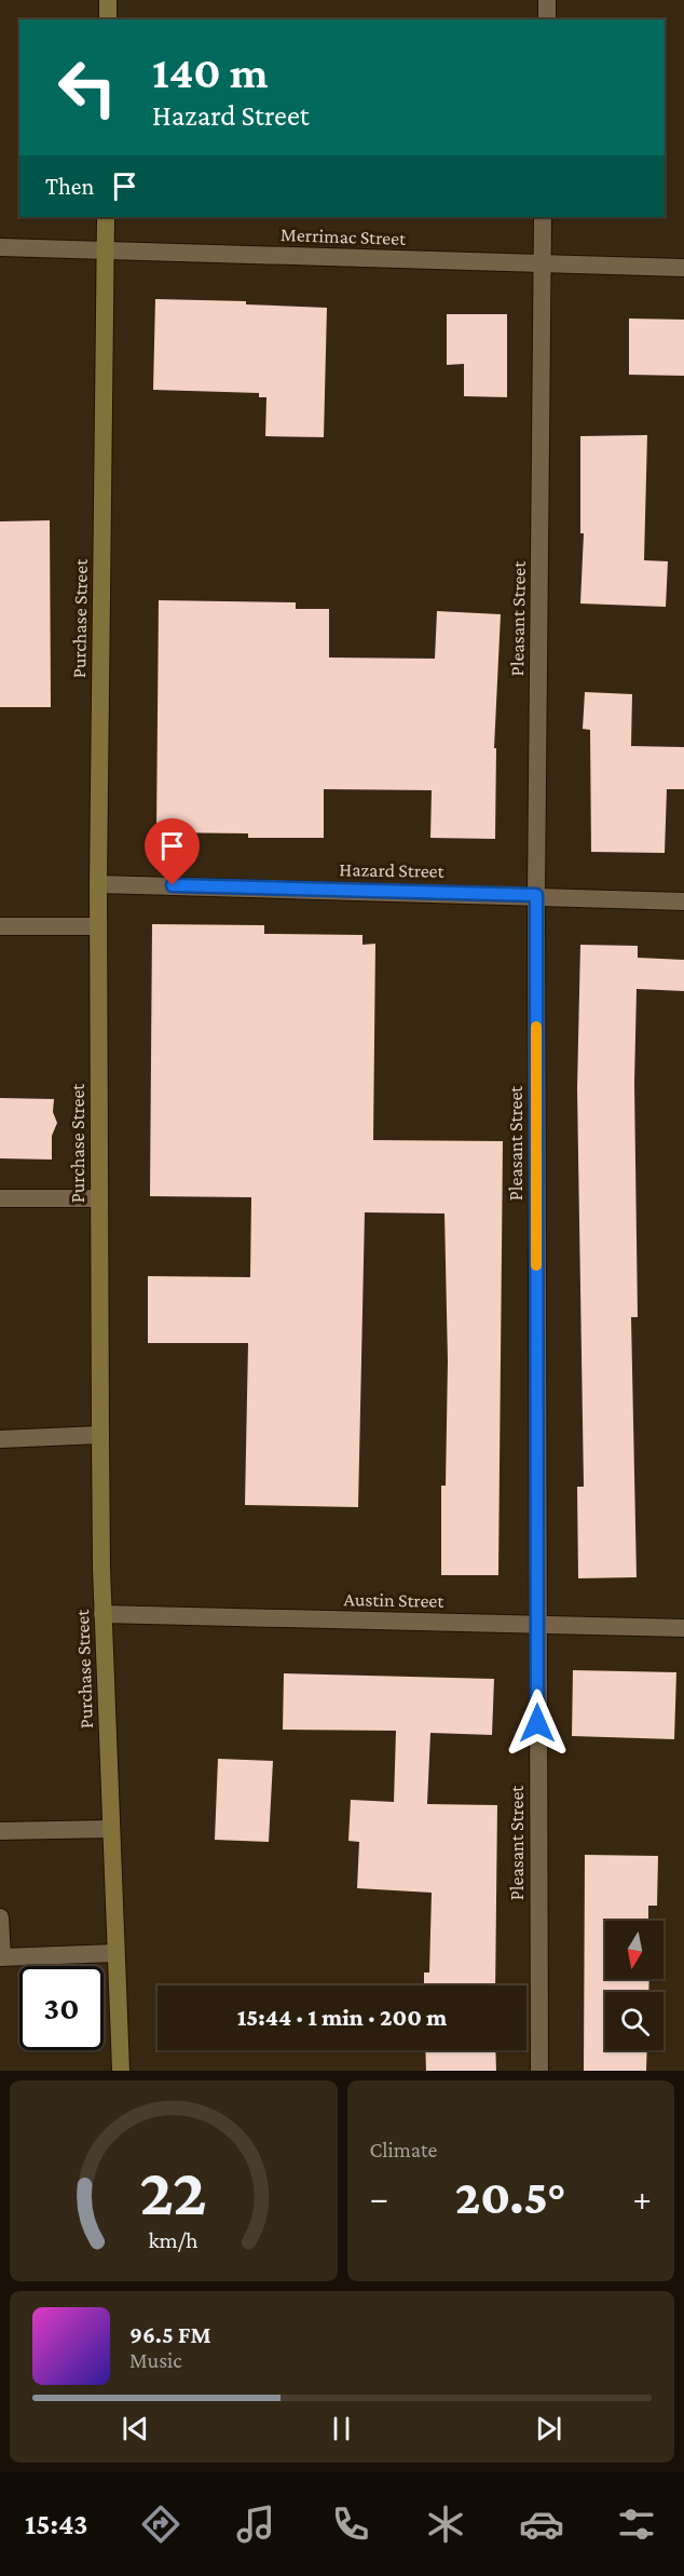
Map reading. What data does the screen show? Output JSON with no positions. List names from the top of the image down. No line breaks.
{"streets":{"main road":["Purchase Street"],"street":["Merrimac Street","Pleasant Street","Hazard Street","Austin Street"]},"crossings":[["Merrimac Street","Purchase Street"],["Merrimac Street","Pleasant Street"],["Purchase Street","Hazard Street"],["Purchase Street","Austin Street"],["Pleasant Street","Hazard Street"],["Pleasant Street","Austin Street"]],"north":"bottom","page":{"turn":["140 m","Hazard Street"],"then":"Then","limit":"30","trip":"15:44 · 1 min · 200 m","tile":"Climate","heat":["−","20.5°","+"],"song":["96.5 FM","Music"],"tabs":"15:43","gauge":["22","km/h"]}}
